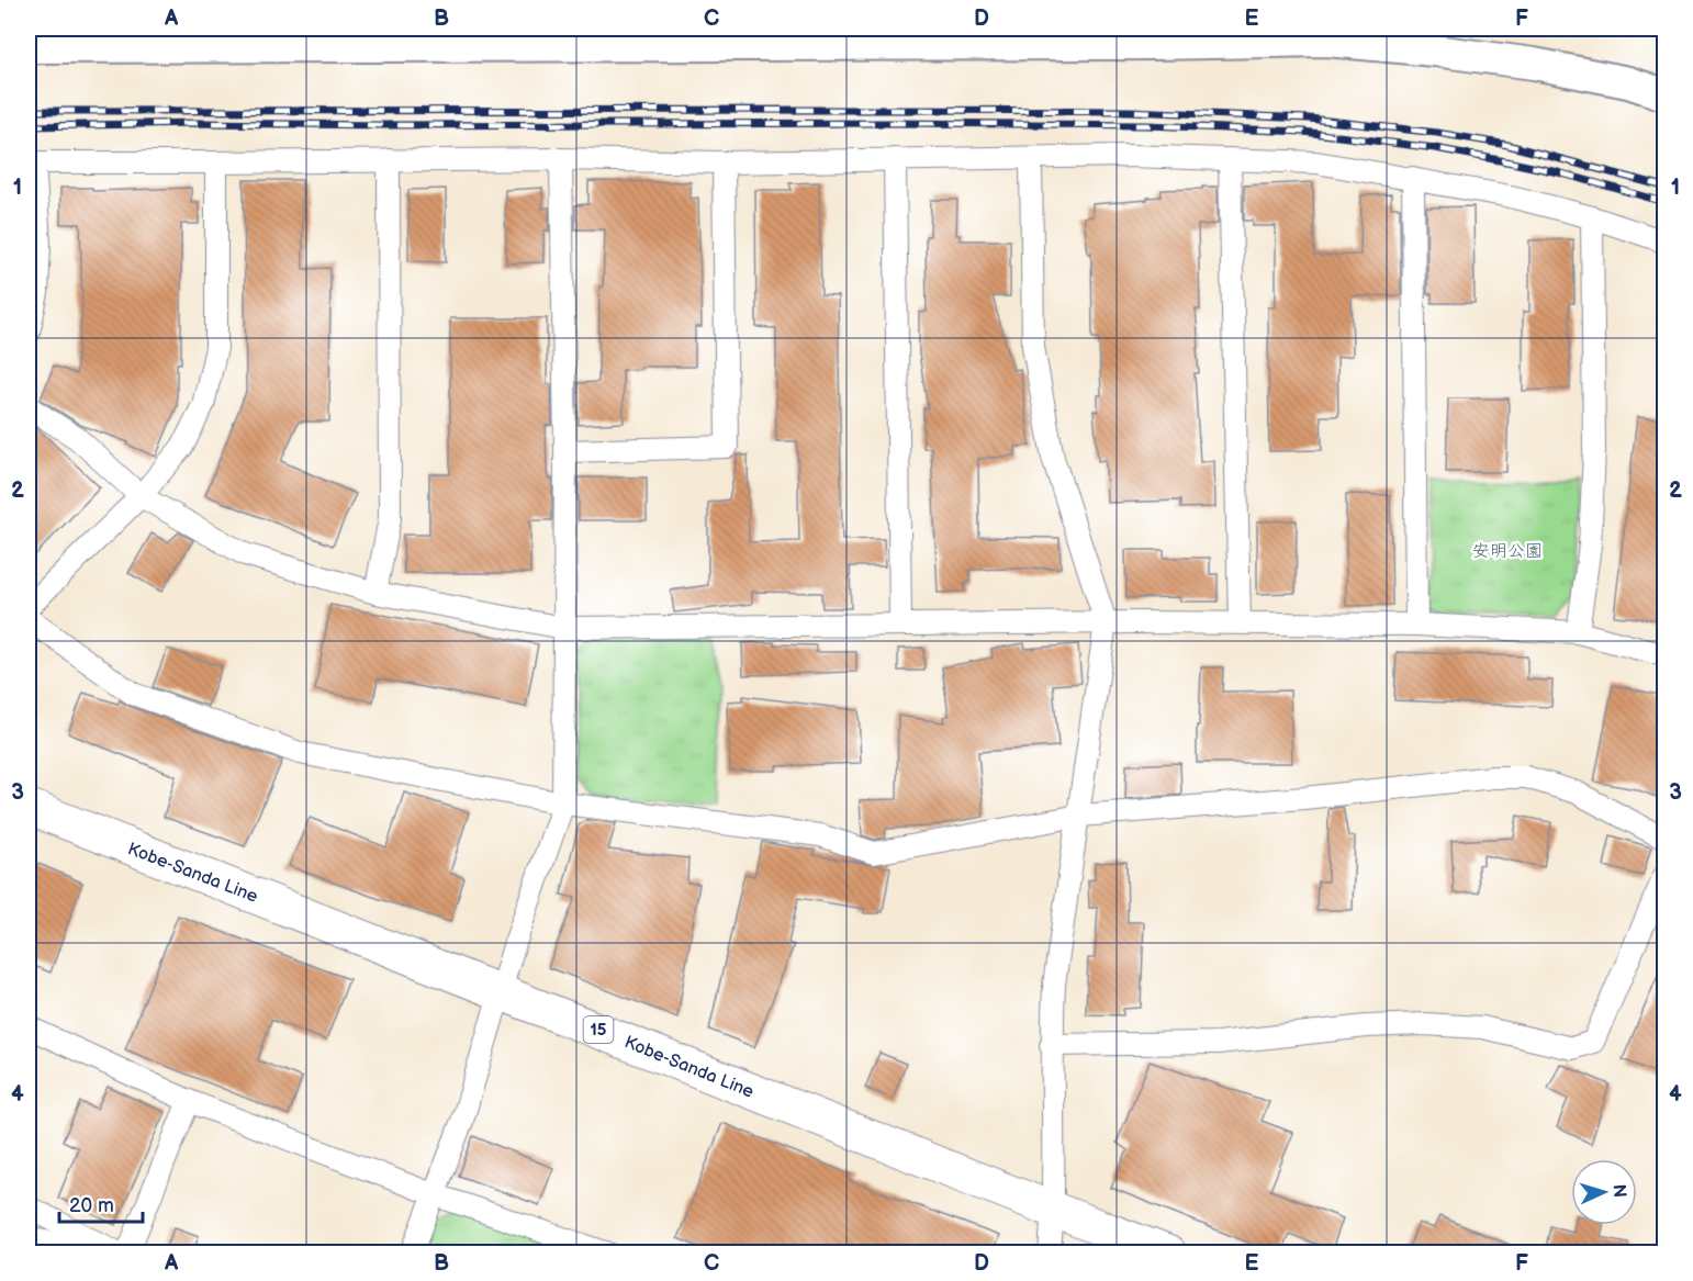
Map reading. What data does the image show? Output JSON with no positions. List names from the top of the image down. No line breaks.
{"streets":{"main road":["Kobe-Sanda Line","15"]},"parks":["安明公園"],"scale_bar":"20 m","north":"right","grid":{"columns":["A","B","C","D","E","F"],"rows":["1","2","3","4"]}}
